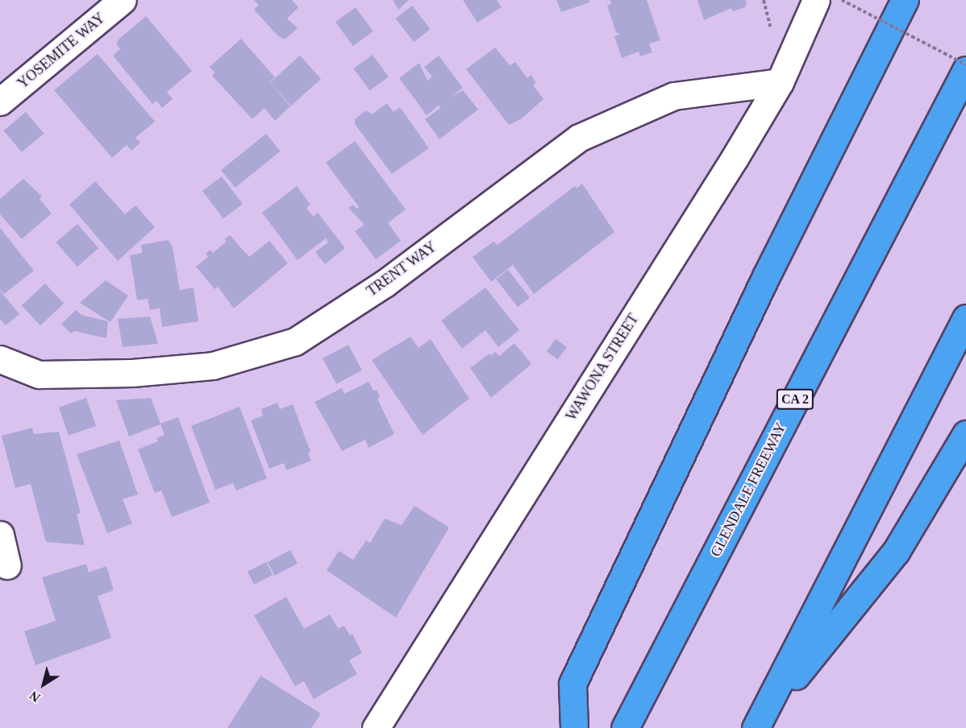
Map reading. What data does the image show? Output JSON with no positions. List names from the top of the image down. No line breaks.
{"streets":{"highway":["CA 2","GLENDALE FREEWAY"],"street":["YOSEMITE WAY","TRENT WAY","WAWONA STREET"]},"crossings":[["TRENT WAY","WAWONA STREET"]],"north":"bottom left"}
